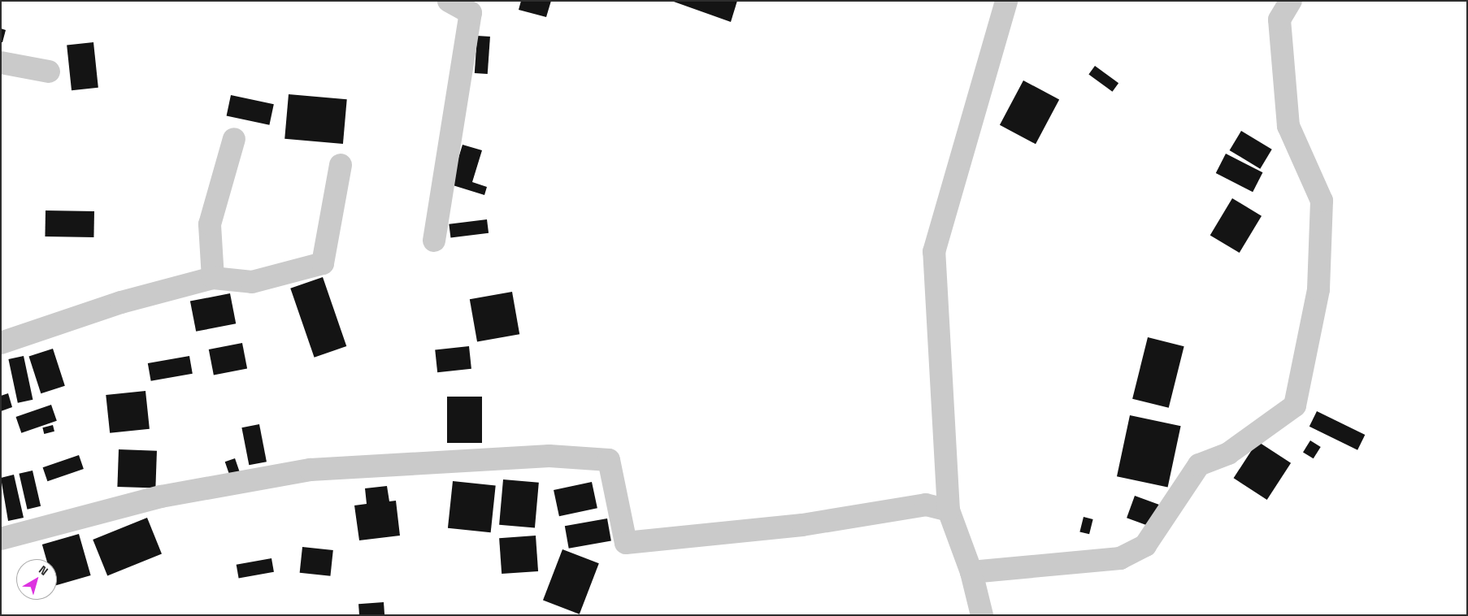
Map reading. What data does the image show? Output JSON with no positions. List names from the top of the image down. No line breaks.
{"north":"top right"}
